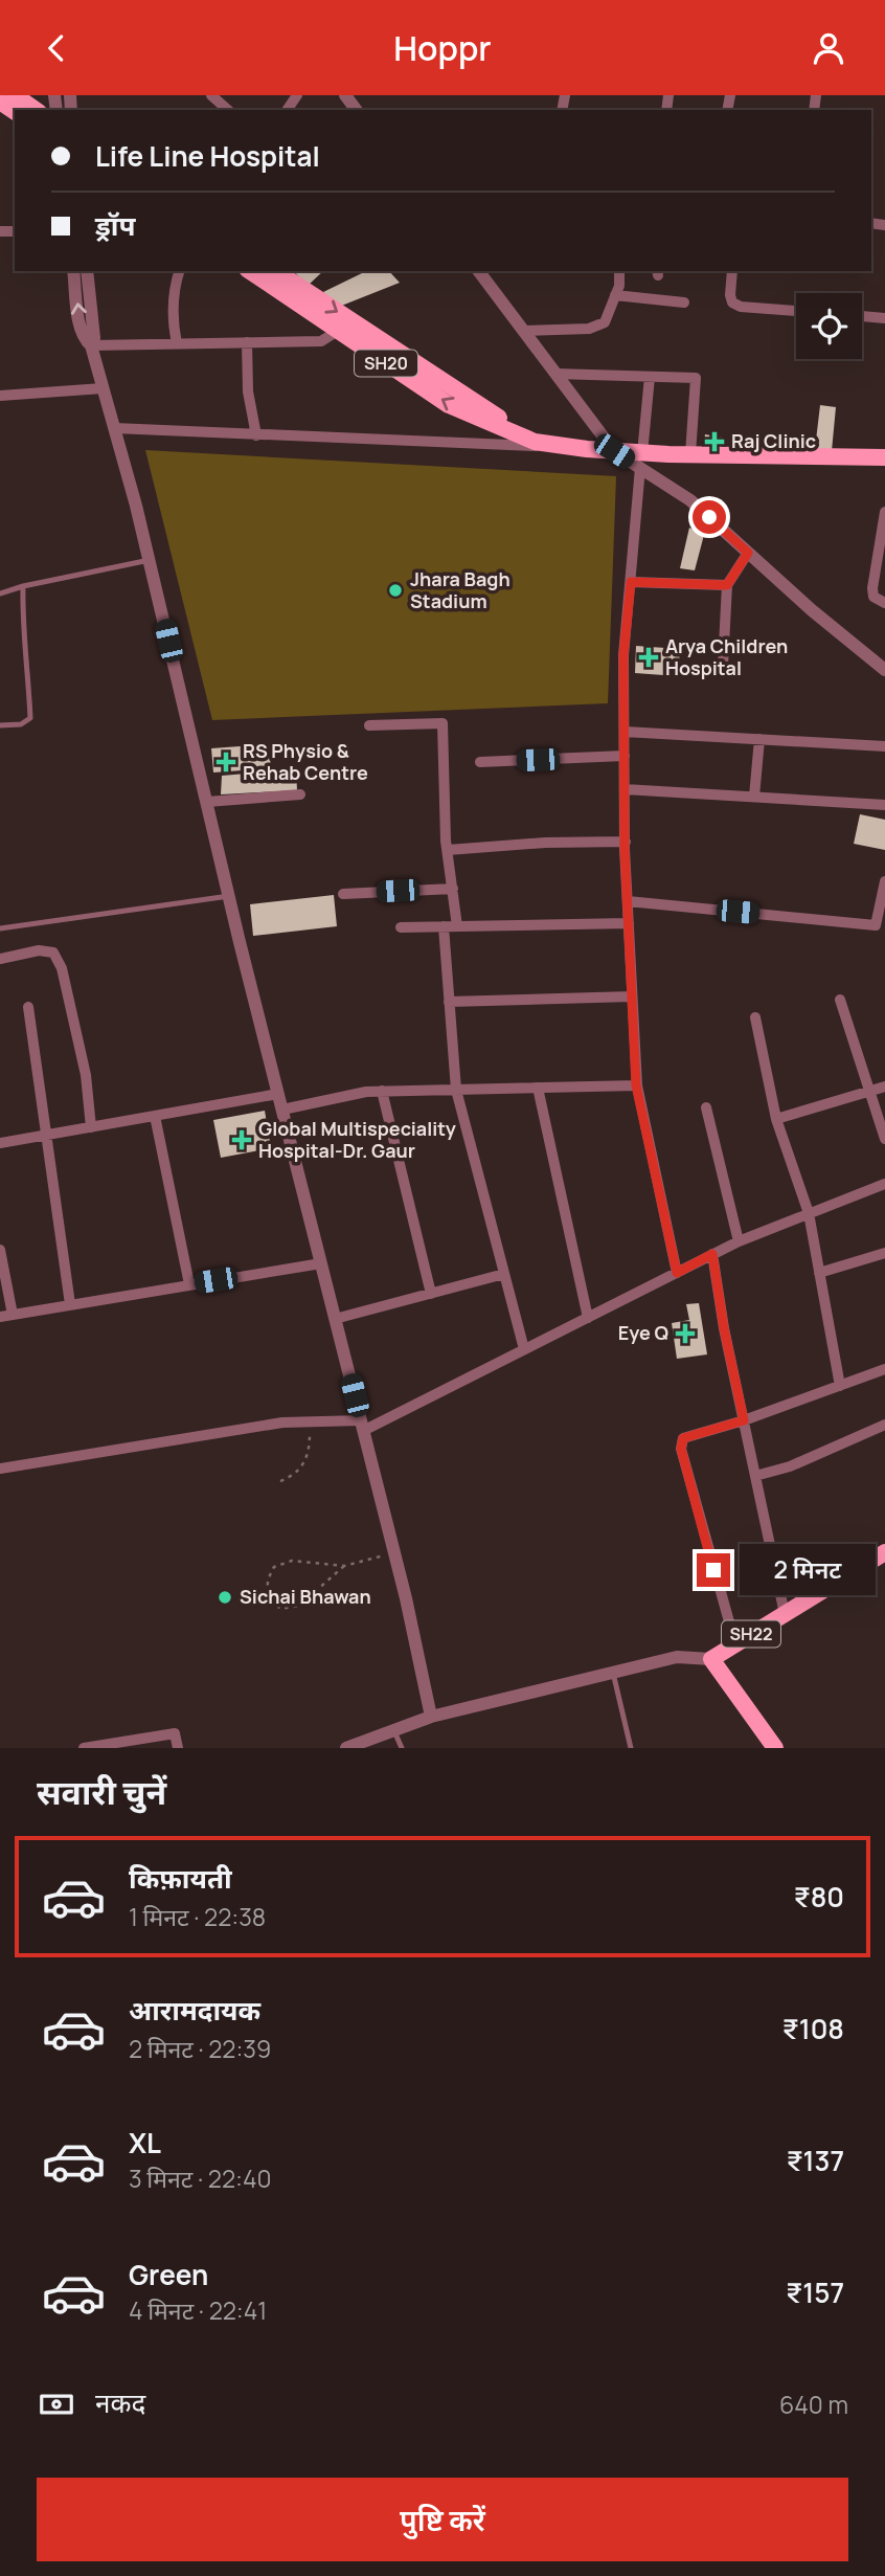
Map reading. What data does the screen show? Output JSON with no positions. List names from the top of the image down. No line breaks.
{"streets":{"main road":["SH20","SH22"]},"places":{"health":["Raj Clinic","Arya Children Hospital","RS Physio & Rehab Centre","Global Multispeciality Hospital-Dr. Gaur","Eye Q"],"other":["Jhara Bagh Stadium","Sichai Bhawan"]},"page":{"header":"Hoppr","banner":["Life Line Hospital","ड्रॉप"],"bubble":"2 मिनट","heading":"सवारी चुनें","list":[{"name":"किफ़ायती","note":"1 मिनट · 22:38","value":"₹80"},{"name":"आरामदायक","note":"2 मिनट · 22:39","value":"₹108"},{"name":"XL","note":"3 मिनट · 22:40","value":"₹137"},{"name":"Green","note":"4 मिनट · 22:41","value":"₹157"}],"pay":["नकद","640 m"],"buttons":"पुष्टि करें"}}
